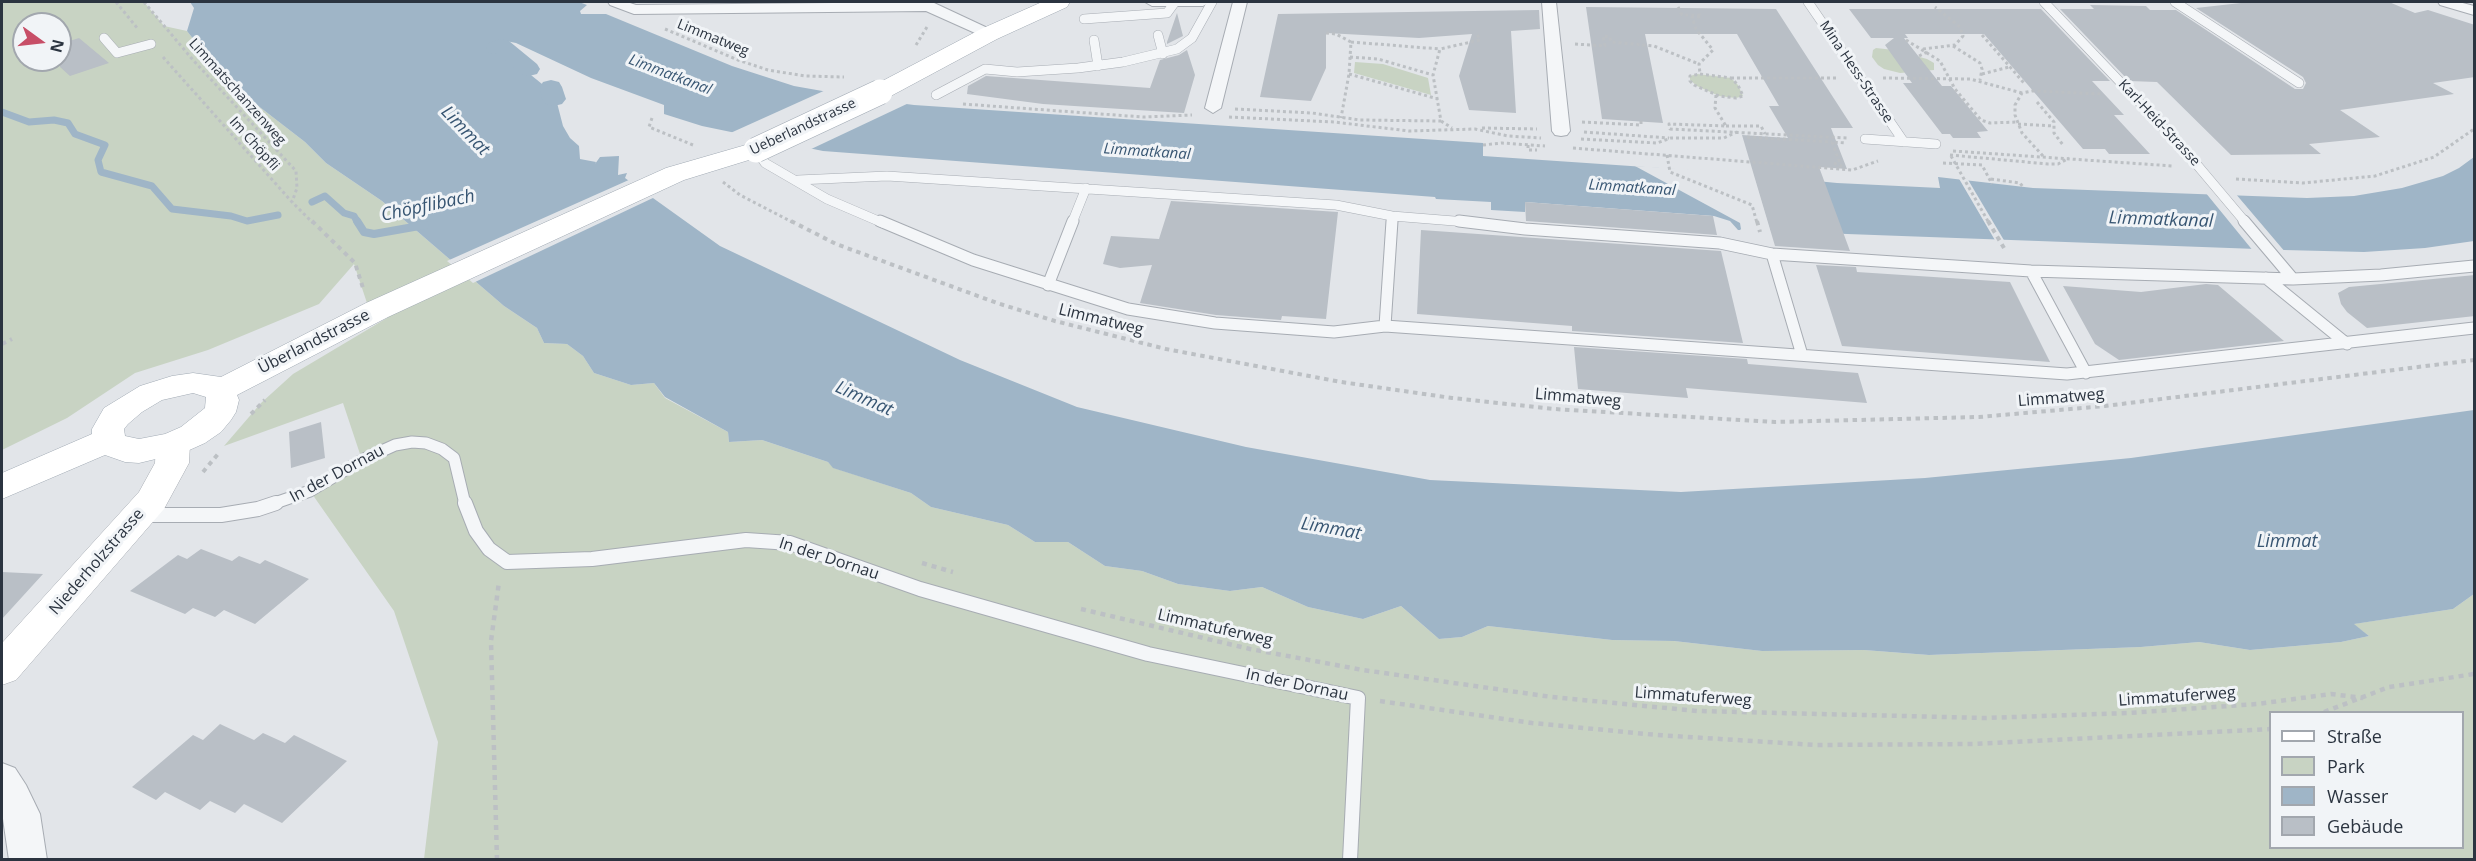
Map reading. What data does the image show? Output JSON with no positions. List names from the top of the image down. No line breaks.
{"streets":{"main road":["Ueberlandstrasse","Überlandstrasse","Niederholzstrasse"],"lane":["Mina Hess-Strasse","Karl-Heid-Strasse","In der Dornau"],"path":["Limmatweg","Limmatschanzenweg","Im Chöpfli","Limmatuferweg"]},"crossings":[["Limmatschanzenweg","Im Chöpfli"],["Ueberlandstrasse","Überlandstrasse"],["In der Dornau","Niederholzstrasse"]],"water":["Limmatkanal","Limmat","Chöpflibach"],"legend":["Straße","Park","Wasser","Gebäude"],"north":"right"}
